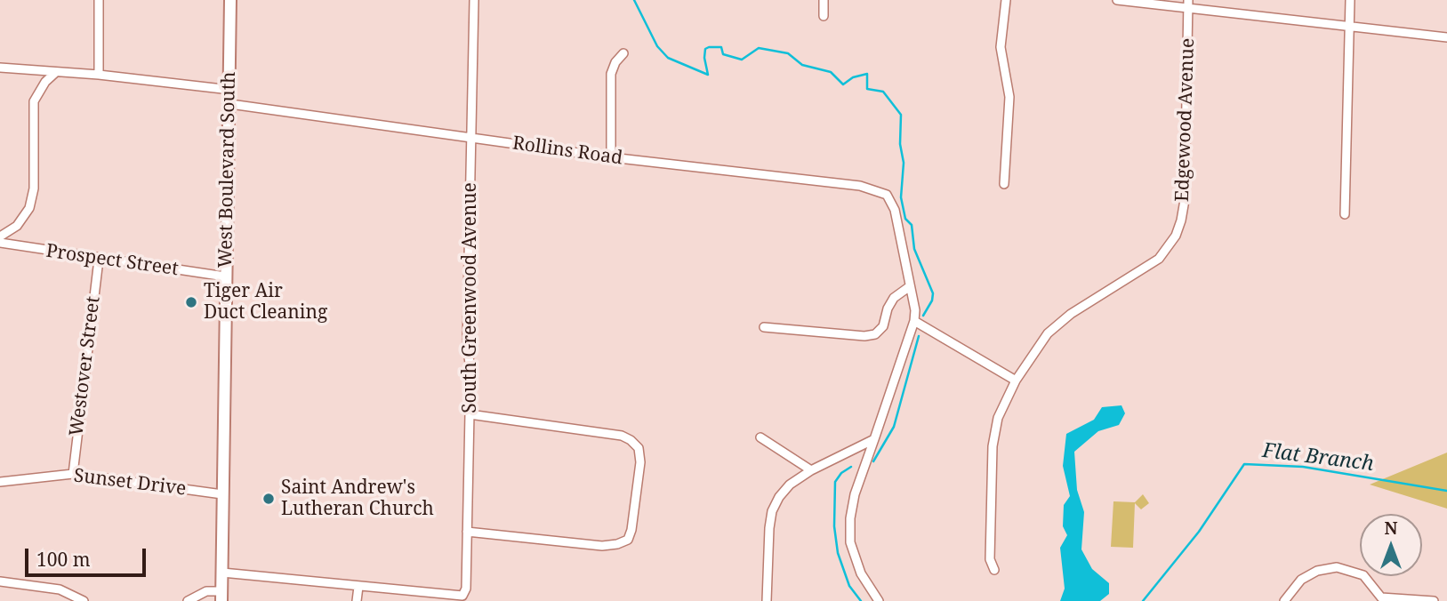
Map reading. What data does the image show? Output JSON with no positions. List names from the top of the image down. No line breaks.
{"streets":{"main road":["West Boulevard South"],"street":["Edgewood Avenue","Rollins Road","Prospect Street","South Greenwood Avenue","Westover Street","Sunset Drive"]},"crossings":[["Rollins Road","West Boulevard South"],["Rollins Road","South Greenwood Avenue"],["West Boulevard South","Prospect Street"],["West Boulevard South","Sunset Drive"],["Prospect Street","Westover Street"],["Westover Street","Sunset Drive"]],"water":["Flat Branch"],"places":["Tiger Air Duct Cleaning","Saint Andrew's Lutheran Church"],"scale_bar":"100 m","north":"top"}
